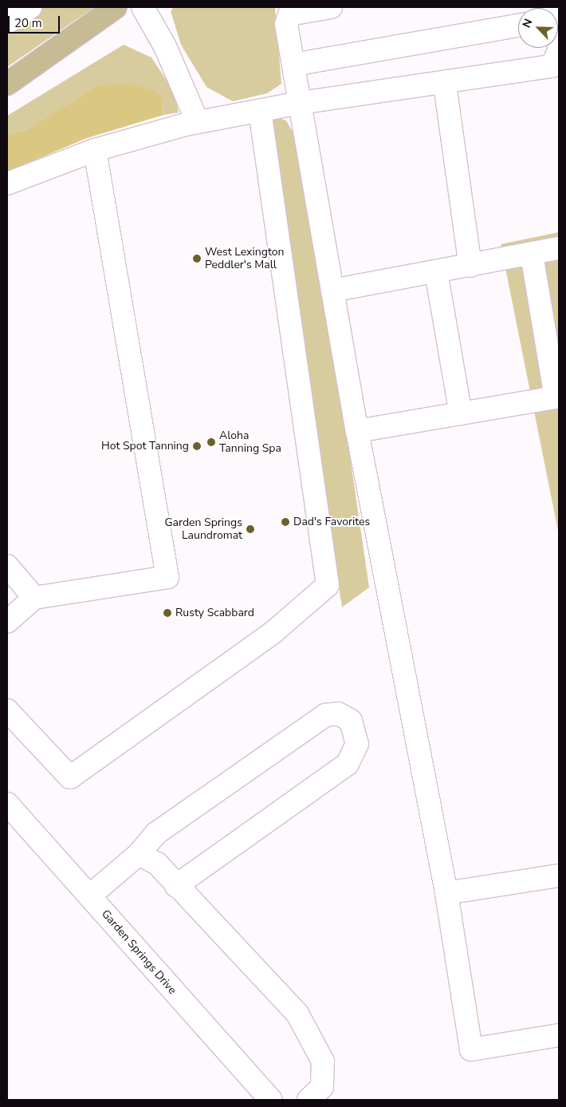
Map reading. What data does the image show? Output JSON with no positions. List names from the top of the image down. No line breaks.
{"streets":{"street":["Garden Springs Drive"]},"places":["West Lexington Peddler's Mall","Aloha Tanning Spa","Hot Spot Tanning","Dad's Favorites","Garden Springs Laundromat","Rusty Scabbard"],"scale_bar":"20 m","north":"top left"}
